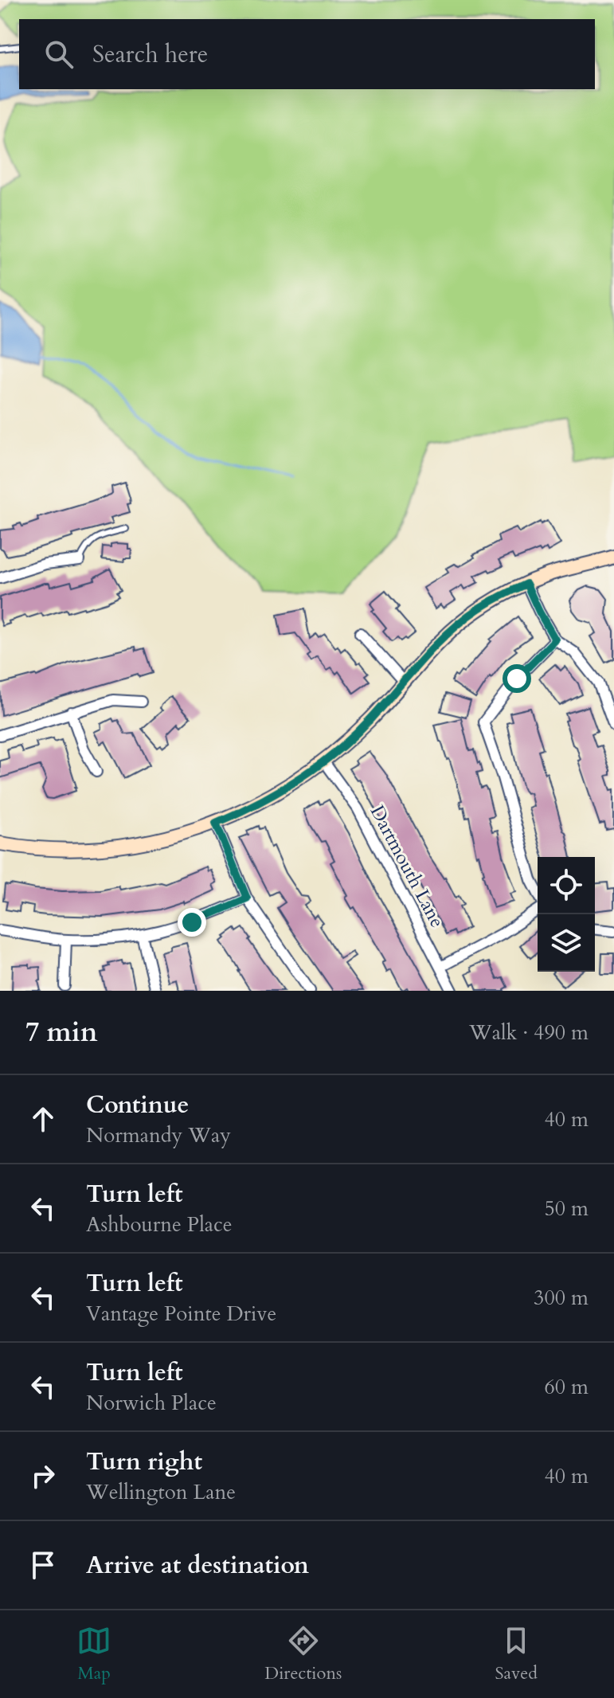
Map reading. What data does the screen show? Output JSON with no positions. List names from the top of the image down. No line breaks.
{"streets":{"street":["Dartmouth Lane"]},"page":{"search":"Search here","heading":["7 min","Walk · 490 m"],"list":[["Continue","Normandy Way","40 m"],["Turn left","Ashbourne Place","50 m"],["Turn left","Vantage Pointe Drive","300 m"],["Turn left","Norwich Place","60 m"],["Turn right","Wellington Lane","40 m"],"Arrive at destination"],"nav":["Map","Directions","Saved"]}}
